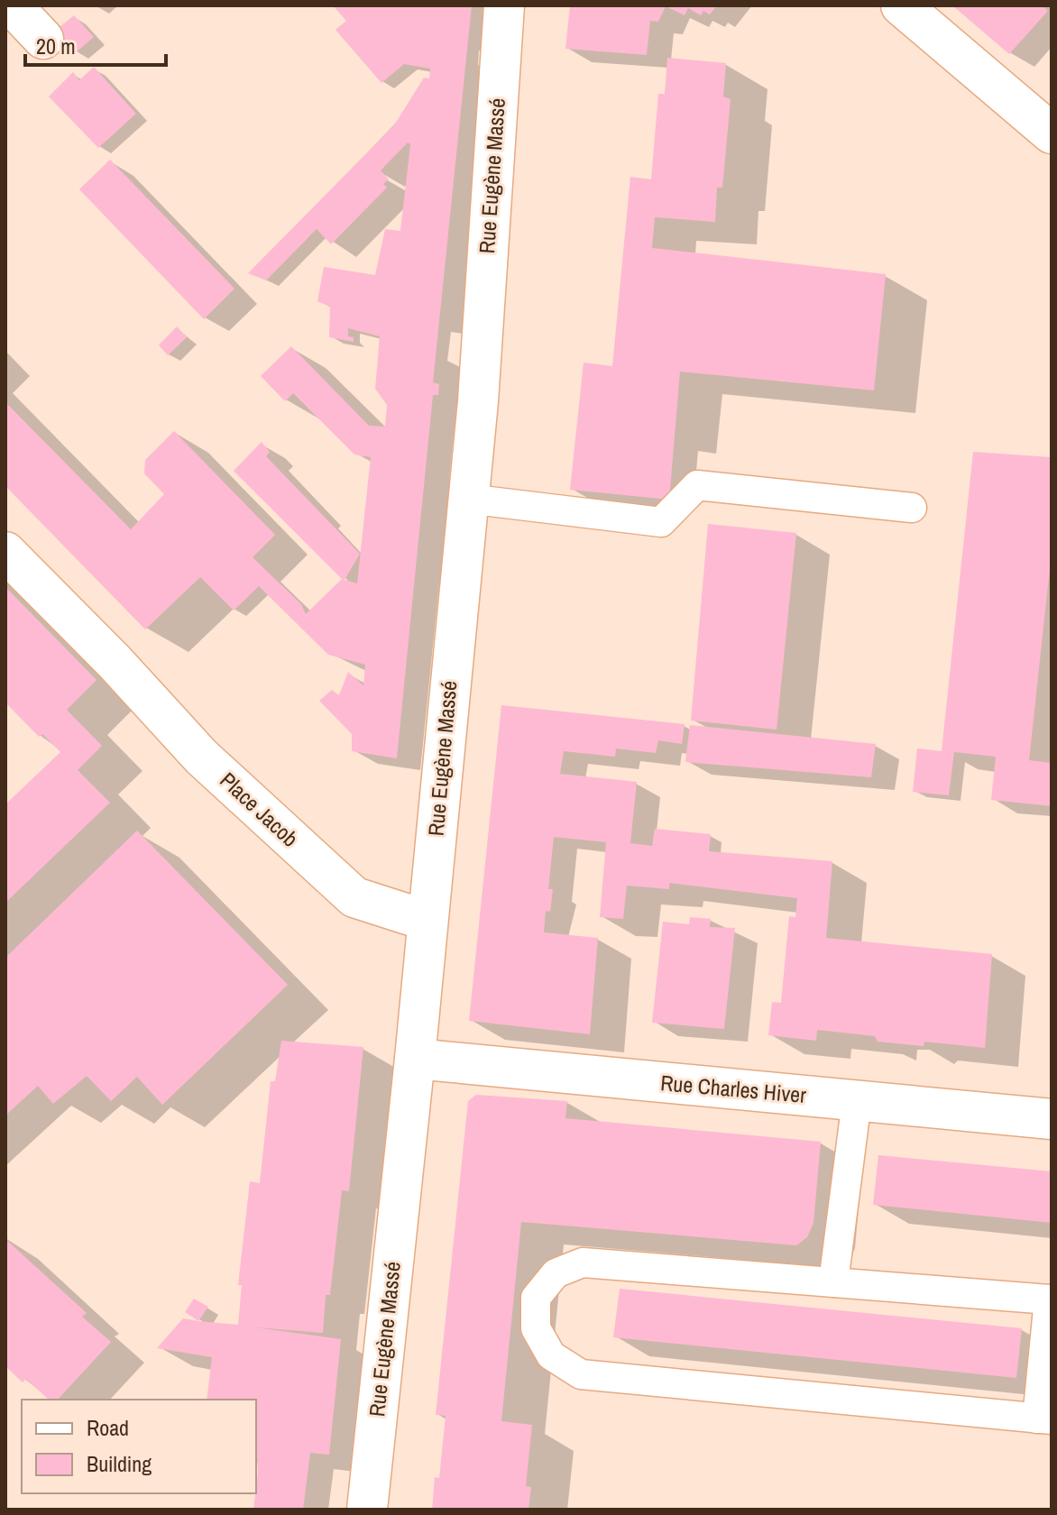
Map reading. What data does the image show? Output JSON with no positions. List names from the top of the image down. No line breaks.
{"streets":{"street":["Rue Eugène Massé","Place Jacob","Rue Charles Hiver"]},"crossings":[["Rue Eugène Massé","Place Jacob"],["Rue Eugène Massé","Rue Charles Hiver"]],"legend":["Road","Building"],"scale_bar":"20 m"}
